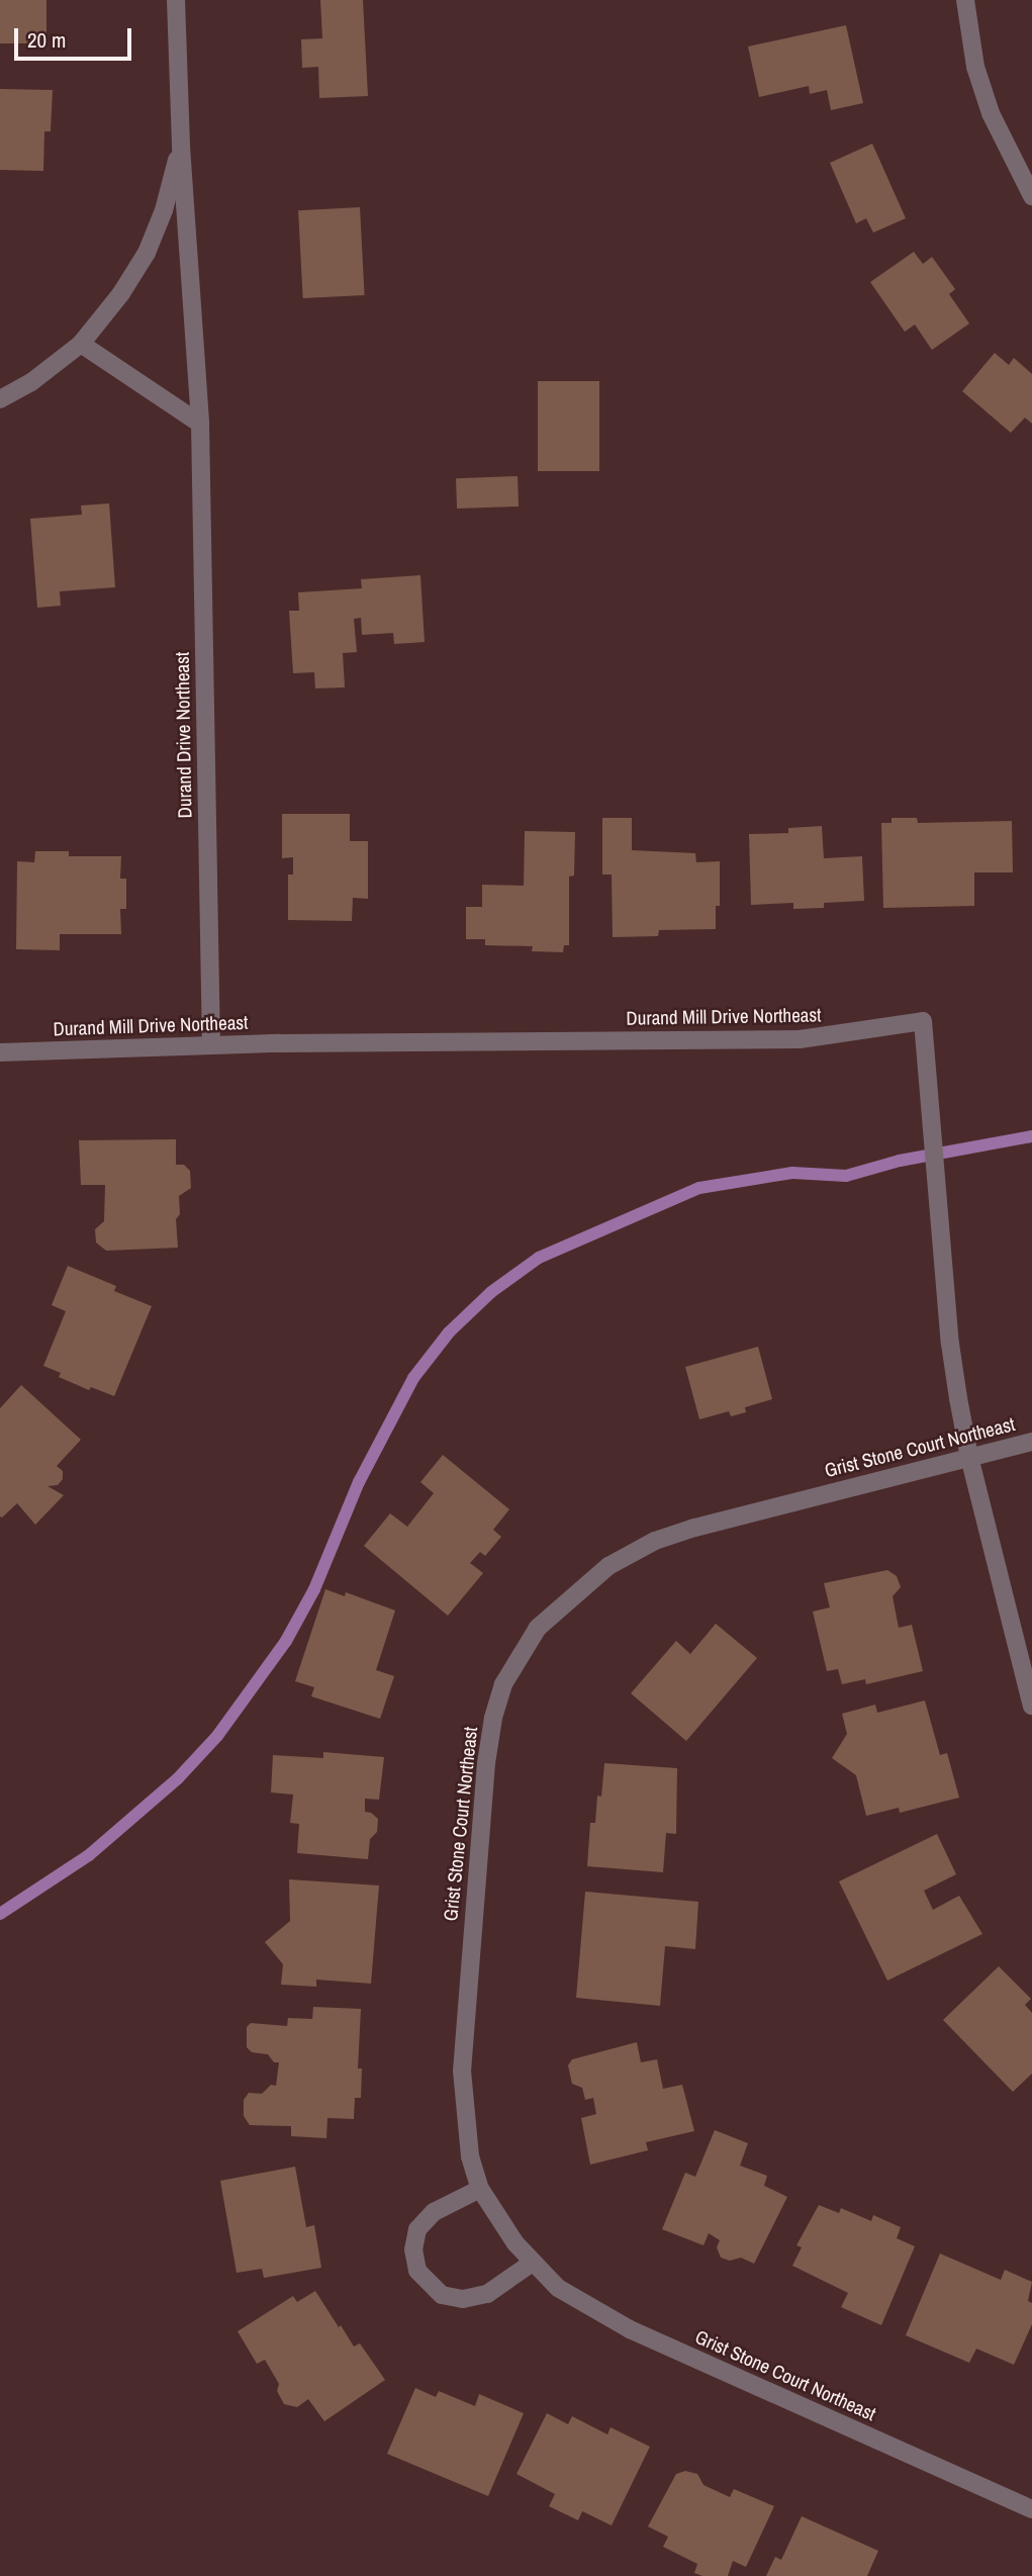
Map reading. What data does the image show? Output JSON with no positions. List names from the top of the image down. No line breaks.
{"streets":{"street":["Durand Drive Northeast","Durand Mill Drive Northeast","Grist Stone Court Northeast"]},"crossings":[["Durand Drive Northeast","Durand Mill Drive Northeast"],["Durand Mill Drive Northeast","Grist Stone Court Northeast"]],"scale_bar":"20 m"}
